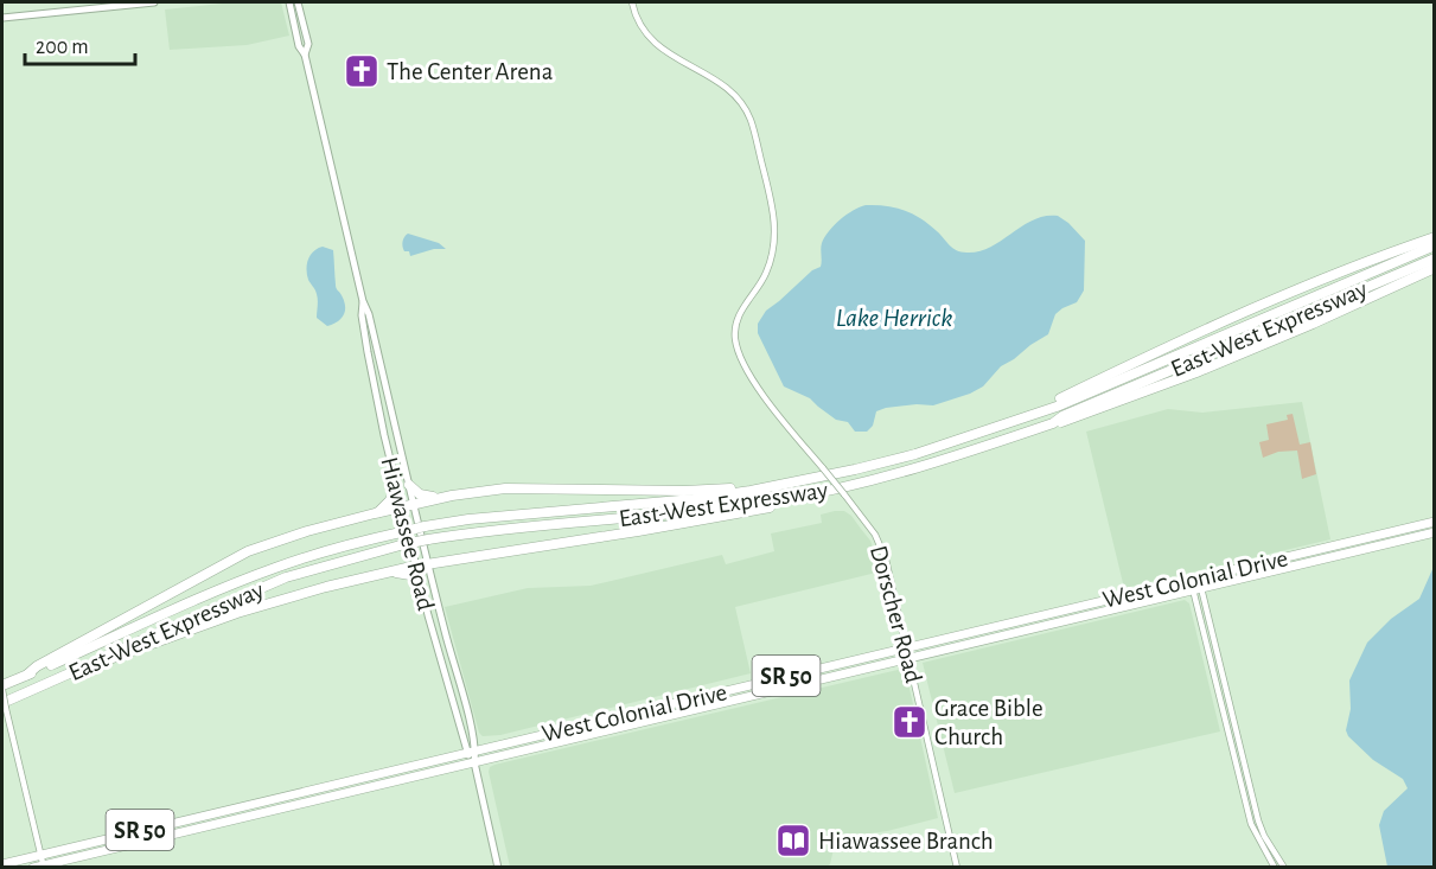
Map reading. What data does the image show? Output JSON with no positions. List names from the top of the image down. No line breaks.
{"streets":{"highway":["East-West Expressway","West Colonial Drive","SR 50"],"main road":["Hiawassee Road"],"street":["Dorscher Road"]},"crossings":[["Hiawassee Road","West Colonial Drive"],["West Colonial Drive","Dorscher Road"]],"water":["Lake Herrick"],"places":{"church":["The Center Arena","Grace Bible Church"],"library":["Hiawassee Branch"]},"scale_bar":"200 m"}
